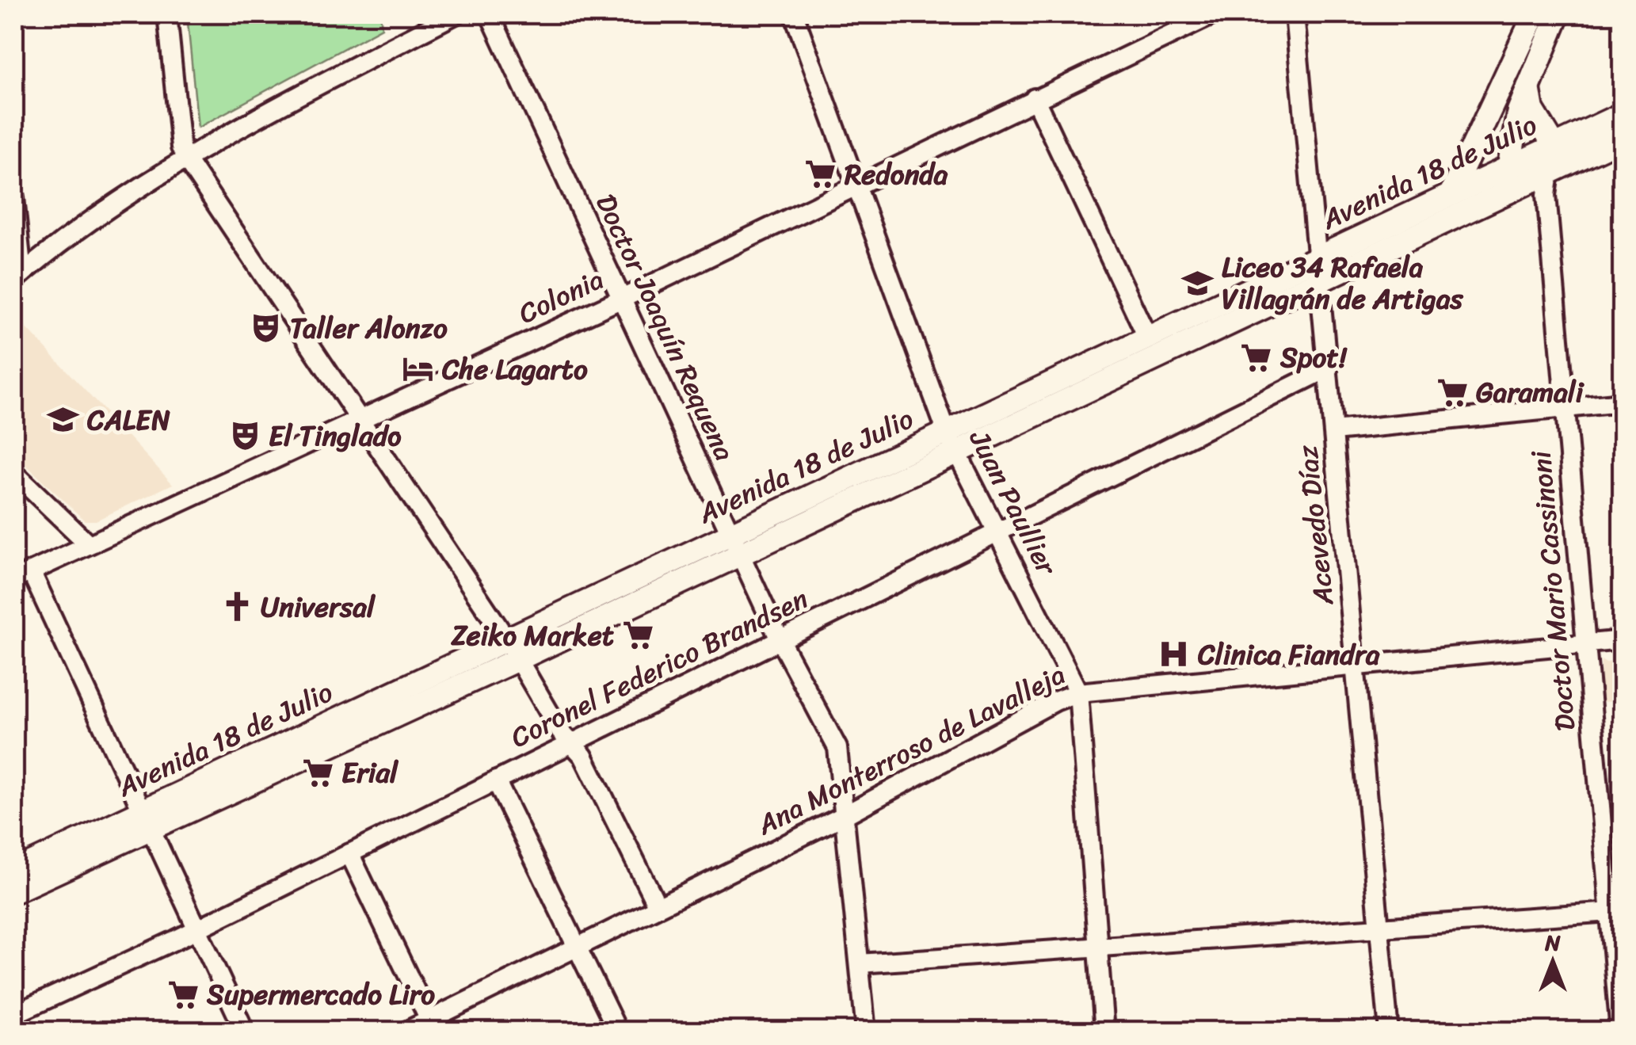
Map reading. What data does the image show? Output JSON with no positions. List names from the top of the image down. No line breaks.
{"streets":{"main road":["Avenida 18 de Julio"],"street":["Colonia","Doctor Joaquín Requena","Juan Paullier","Acevedo Díaz","Doctor Mario Cassinoni","Coronel Federico Brandsen","Ana Monterroso de Lavalleja"]},"crossings":[["Avenida 18 de Julio","Doctor Joaquín Requena"],["Avenida 18 de Julio","Juan Paullier"],["Avenida 18 de Julio","Acevedo Díaz"],["Avenida 18 de Julio","Doctor Mario Cassinoni"],["Colonia","Doctor Joaquín Requena"],["Colonia","Juan Paullier"],["Doctor Joaquín Requena","Coronel Federico Brandsen"],["Doctor Joaquín Requena","Ana Monterroso de Lavalleja"],["Juan Paullier","Coronel Federico Brandsen"],["Juan Paullier","Ana Monterroso de Lavalleja"],["Acevedo Díaz","Coronel Federico Brandsen"],["Acevedo Díaz","Ana Monterroso de Lavalleja"],["Doctor Mario Cassinoni","Ana Monterroso de Lavalleja"]],"places":{"supermarket":["Redonda","Spot!","Garamali","Zeiko Market","Erial","Supermercado Liro"],"school or university":["Liceo 34 Rafaela Villagrán de Artigas","CALEN"],"theatre":["Taller Alonzo","El Tinglado"],"hotel":["Che Lagarto"],"church":["Universal"],"hospital":["Clinica Fiandra"]},"north":"top"}
